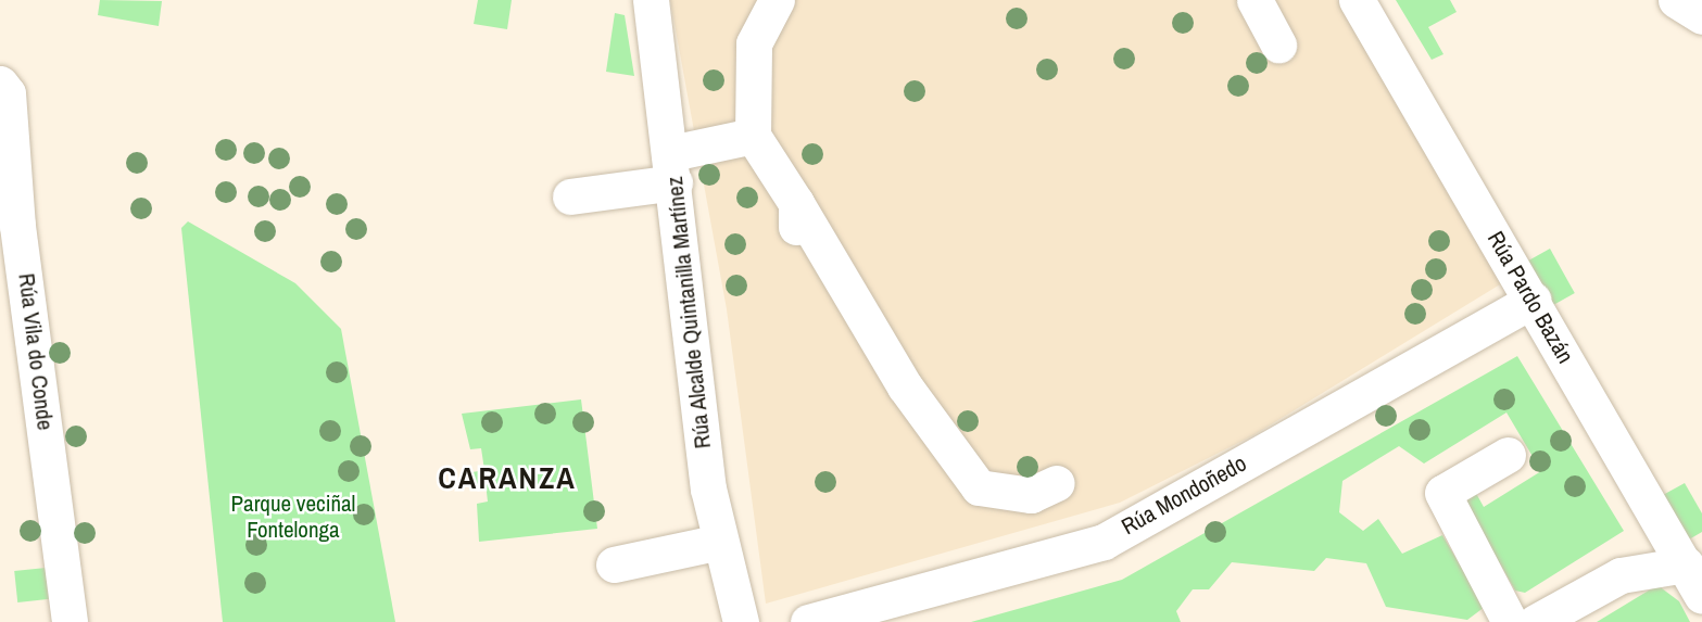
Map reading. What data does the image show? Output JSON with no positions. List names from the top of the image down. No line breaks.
{"streets":{"street":["Rúa Pardo Bazán","Rúa Alcalde Quintanilla Martínez","Rúa Vila do Conde","Rúa Mondoñedo"]},"crossings":[["Rúa Pardo Bazán","Rúa Mondoñedo"]],"districts":["CARANZA"],"parks":["Parque veciñal Fontelonga"]}
